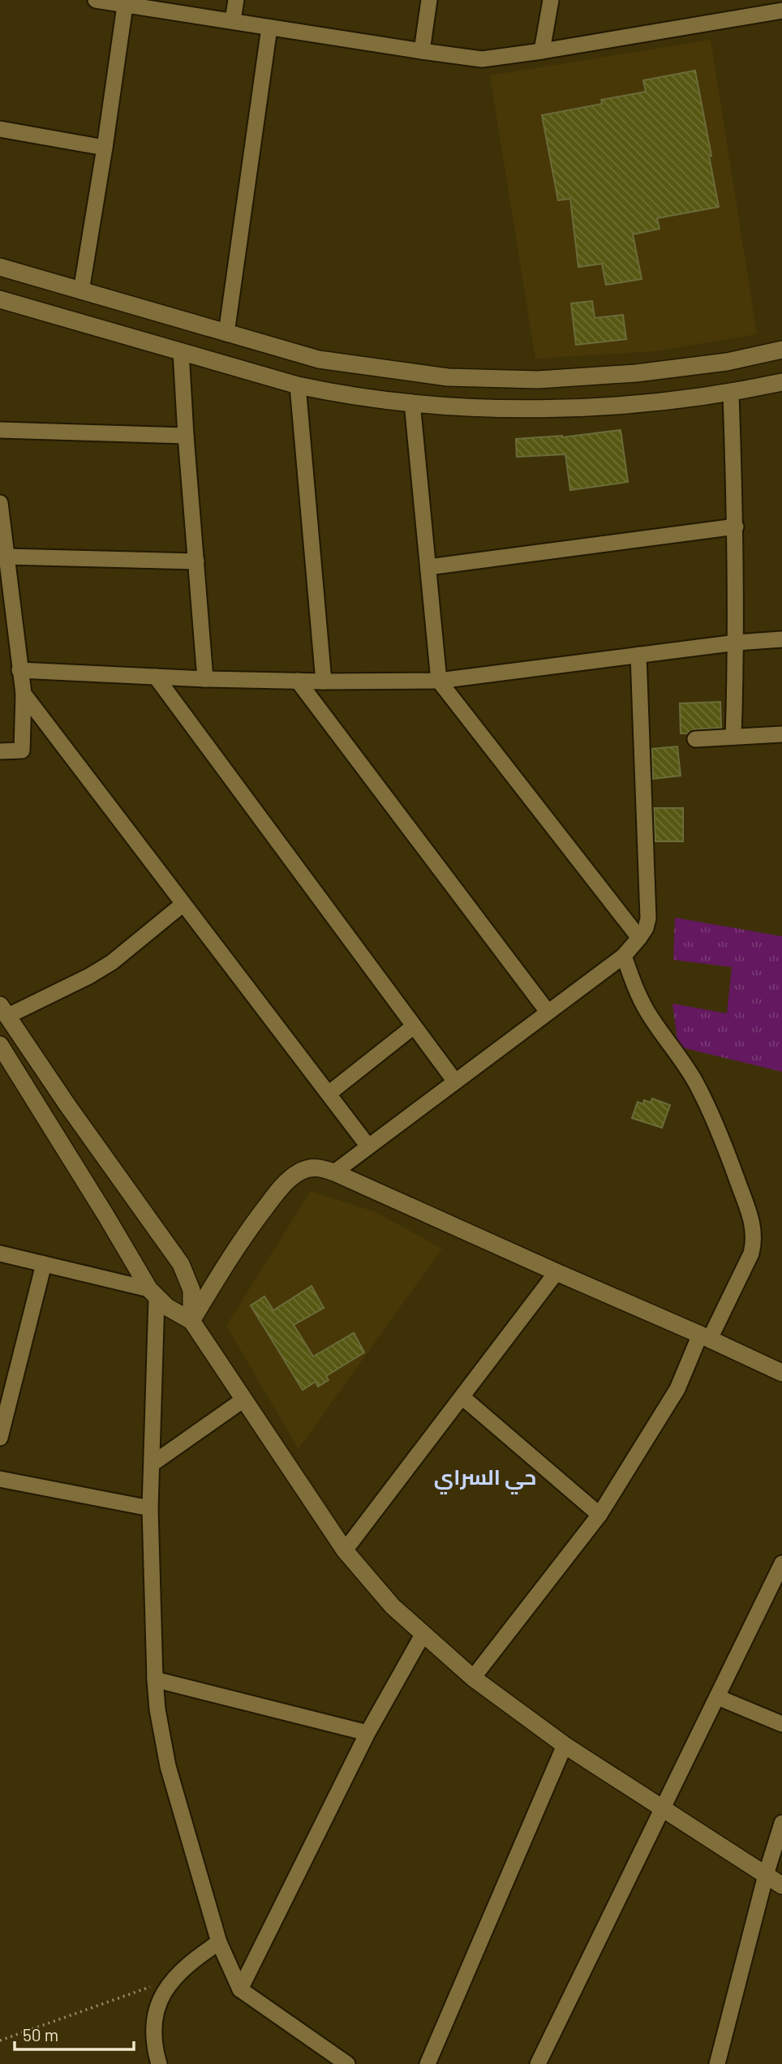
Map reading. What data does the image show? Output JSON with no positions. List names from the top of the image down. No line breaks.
{"districts":["حي السراي"],"scale_bar":"50 m"}
